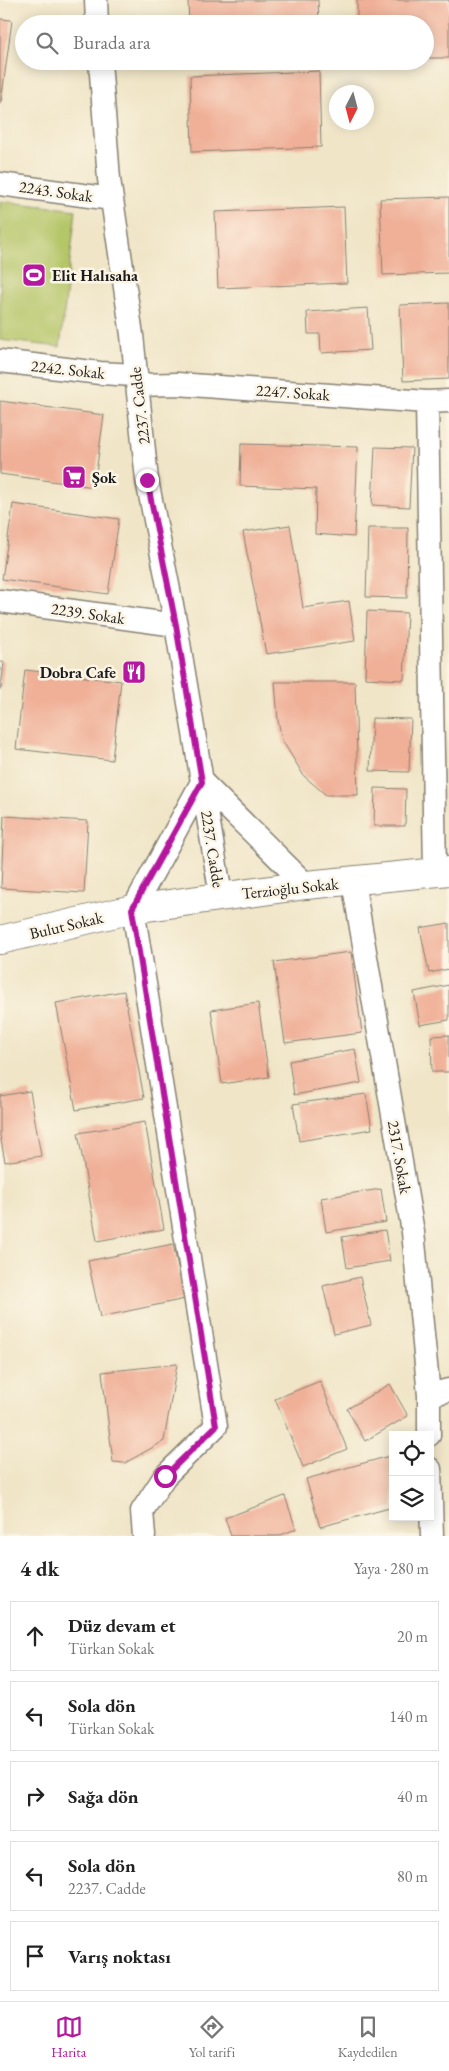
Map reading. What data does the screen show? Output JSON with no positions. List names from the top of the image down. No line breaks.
{"streets":{"street":["2243. Sokak","2242. Sokak","2247. Sokak","2237. Cadde","2239. Sokak","Terzioğlu Sokak","Bulut Sokak","2317. Sokak"]},"crossings":[["2243. Sokak","2237. Cadde"],["2242. Sokak","2247. Sokak"],["2242. Sokak","2237. Cadde"],["2247. Sokak","2237. Cadde"],["2237. Cadde","2239. Sokak"],["2237. Cadde","Terzioğlu Sokak"],["Terzioğlu Sokak","Bulut Sokak"],["Terzioğlu Sokak","2317. Sokak"]],"places":{"sports":["Elit Halısaha"],"supermarket":["Şok"],"restaurant":["Dobra Cafe"]},"north":"bottom","page":{"search":"Burada ara","heading":["4 dk","Yaya · 280 m"],"list":[["Düz devam et","Türkan Sokak","20 m"],["Sola dön","Türkan Sokak","140 m"],["Sağa dön","40 m"],["Sola dön","2237. Cadde","80 m"],"Varış noktası"],"nav":["Harita","Yol tarifi","Kaydedilen"]}}
